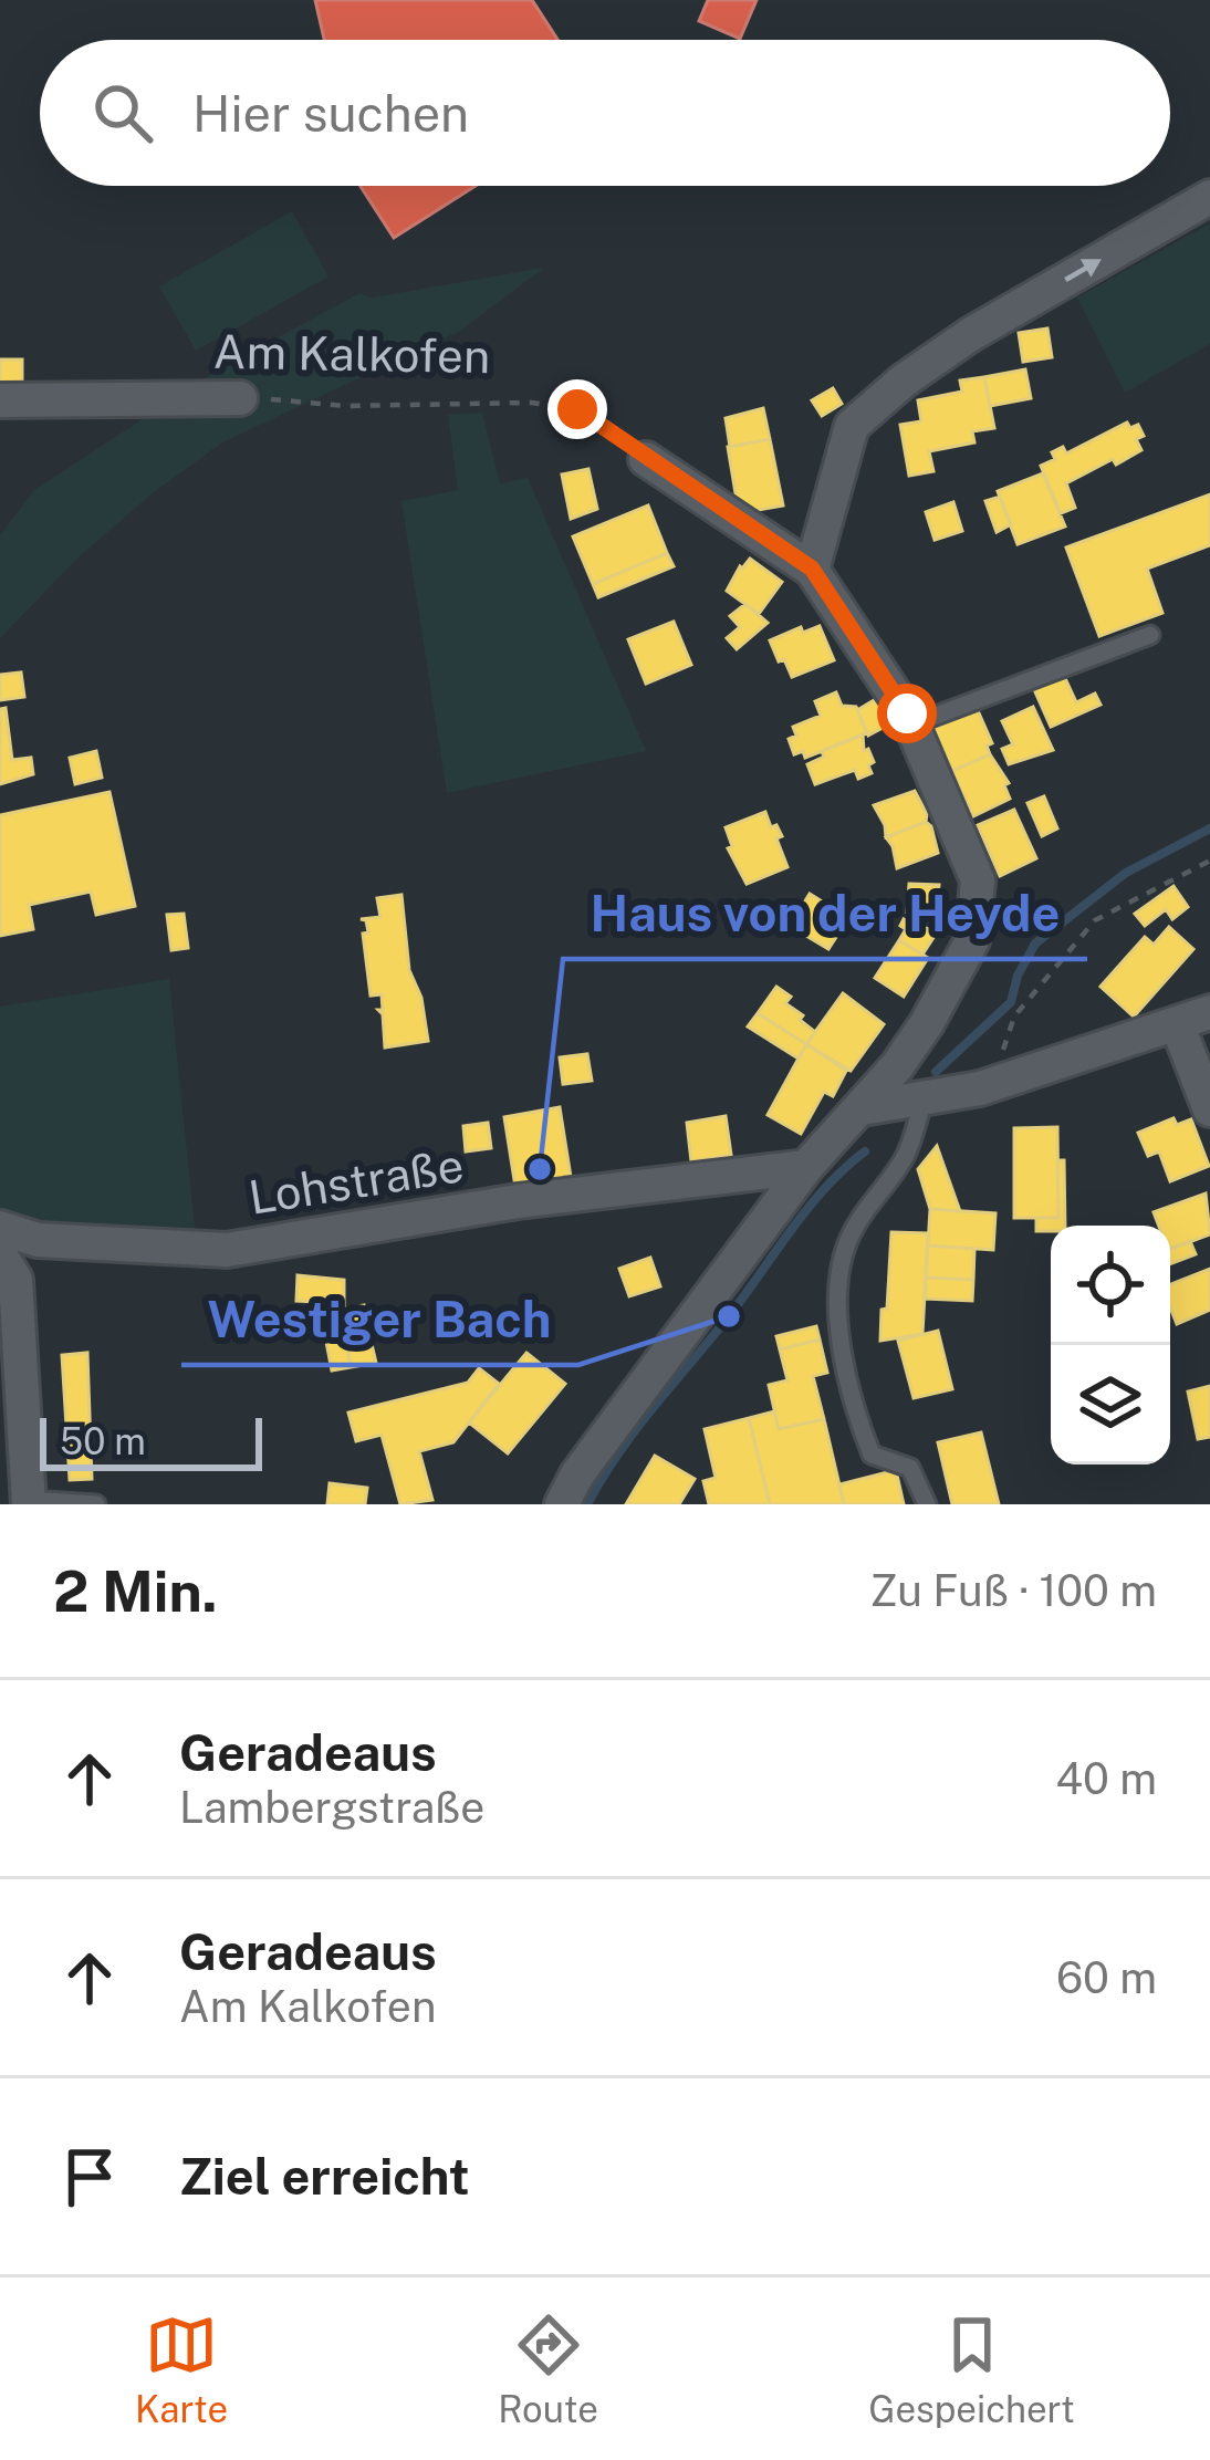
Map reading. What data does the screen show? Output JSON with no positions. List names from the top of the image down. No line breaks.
{"streets":{"street":["Am Kalkofen","Lohstraße"]},"places":["Haus von der Heyde","Westiger Bach"],"scale_bar":"50 m","page":{"search":"Hier suchen","scale":"50 m","heading":["2 Min.","Zu Fuß · 100 m"],"list":[["Geradeaus","Lambergstraße","40 m"],["Geradeaus","Am Kalkofen","60 m"],"Ziel erreicht"],"nav":["Karte","Route","Gespeichert"]}}
